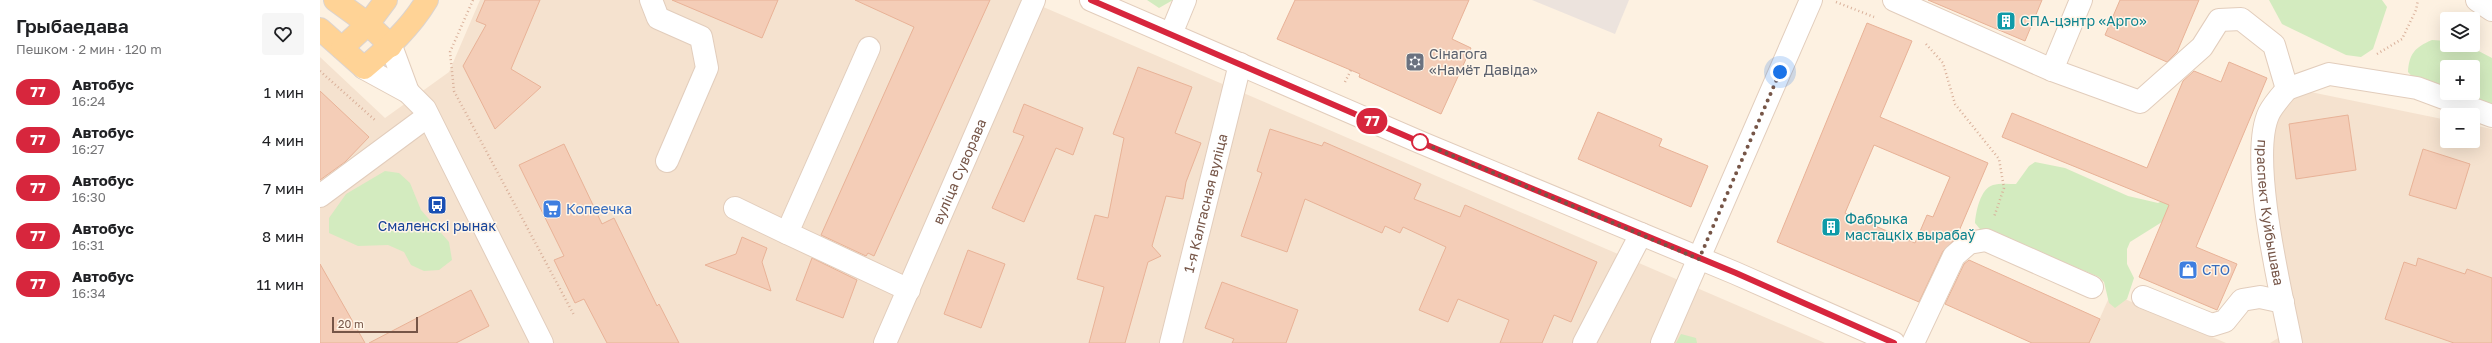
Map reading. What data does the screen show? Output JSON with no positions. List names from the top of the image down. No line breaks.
{"streets":{"street":["вуліца Суворава","1-я Калгасная вуліца","праспект Куйбышава"]},"places":{"building":["СПА-цэнтр «Арго»","Фабрыка мастацкіх вырабаў"],"synagogue":["Сінагога «Намёт Давіда»"],"bus stop":["Смаленскі рынак"],"supermarket":["Копеечка"],"shop":["СТО"]},"lines":["bus line 77"],"scale_bar":"20 m","page":{"heading":["Грыбаедава","Пешком · 2 мин · 120 m"],"on_map":"77","map_buttons":["+","−"],"list":[{"mark":"77","name":"Автобус","note":"16:24","value":"1 мин"},{"mark":"77","name":"Автобус","note":"16:27","value":"4 мин"},{"mark":"77","name":"Автобус","note":"16:30","value":"7 мин"},{"mark":"77","name":"Автобус","note":"16:31","value":"8 мин"},{"mark":"77","name":"Автобус","note":"16:34","value":"11 мин"}],"scale":"20 m"}}
